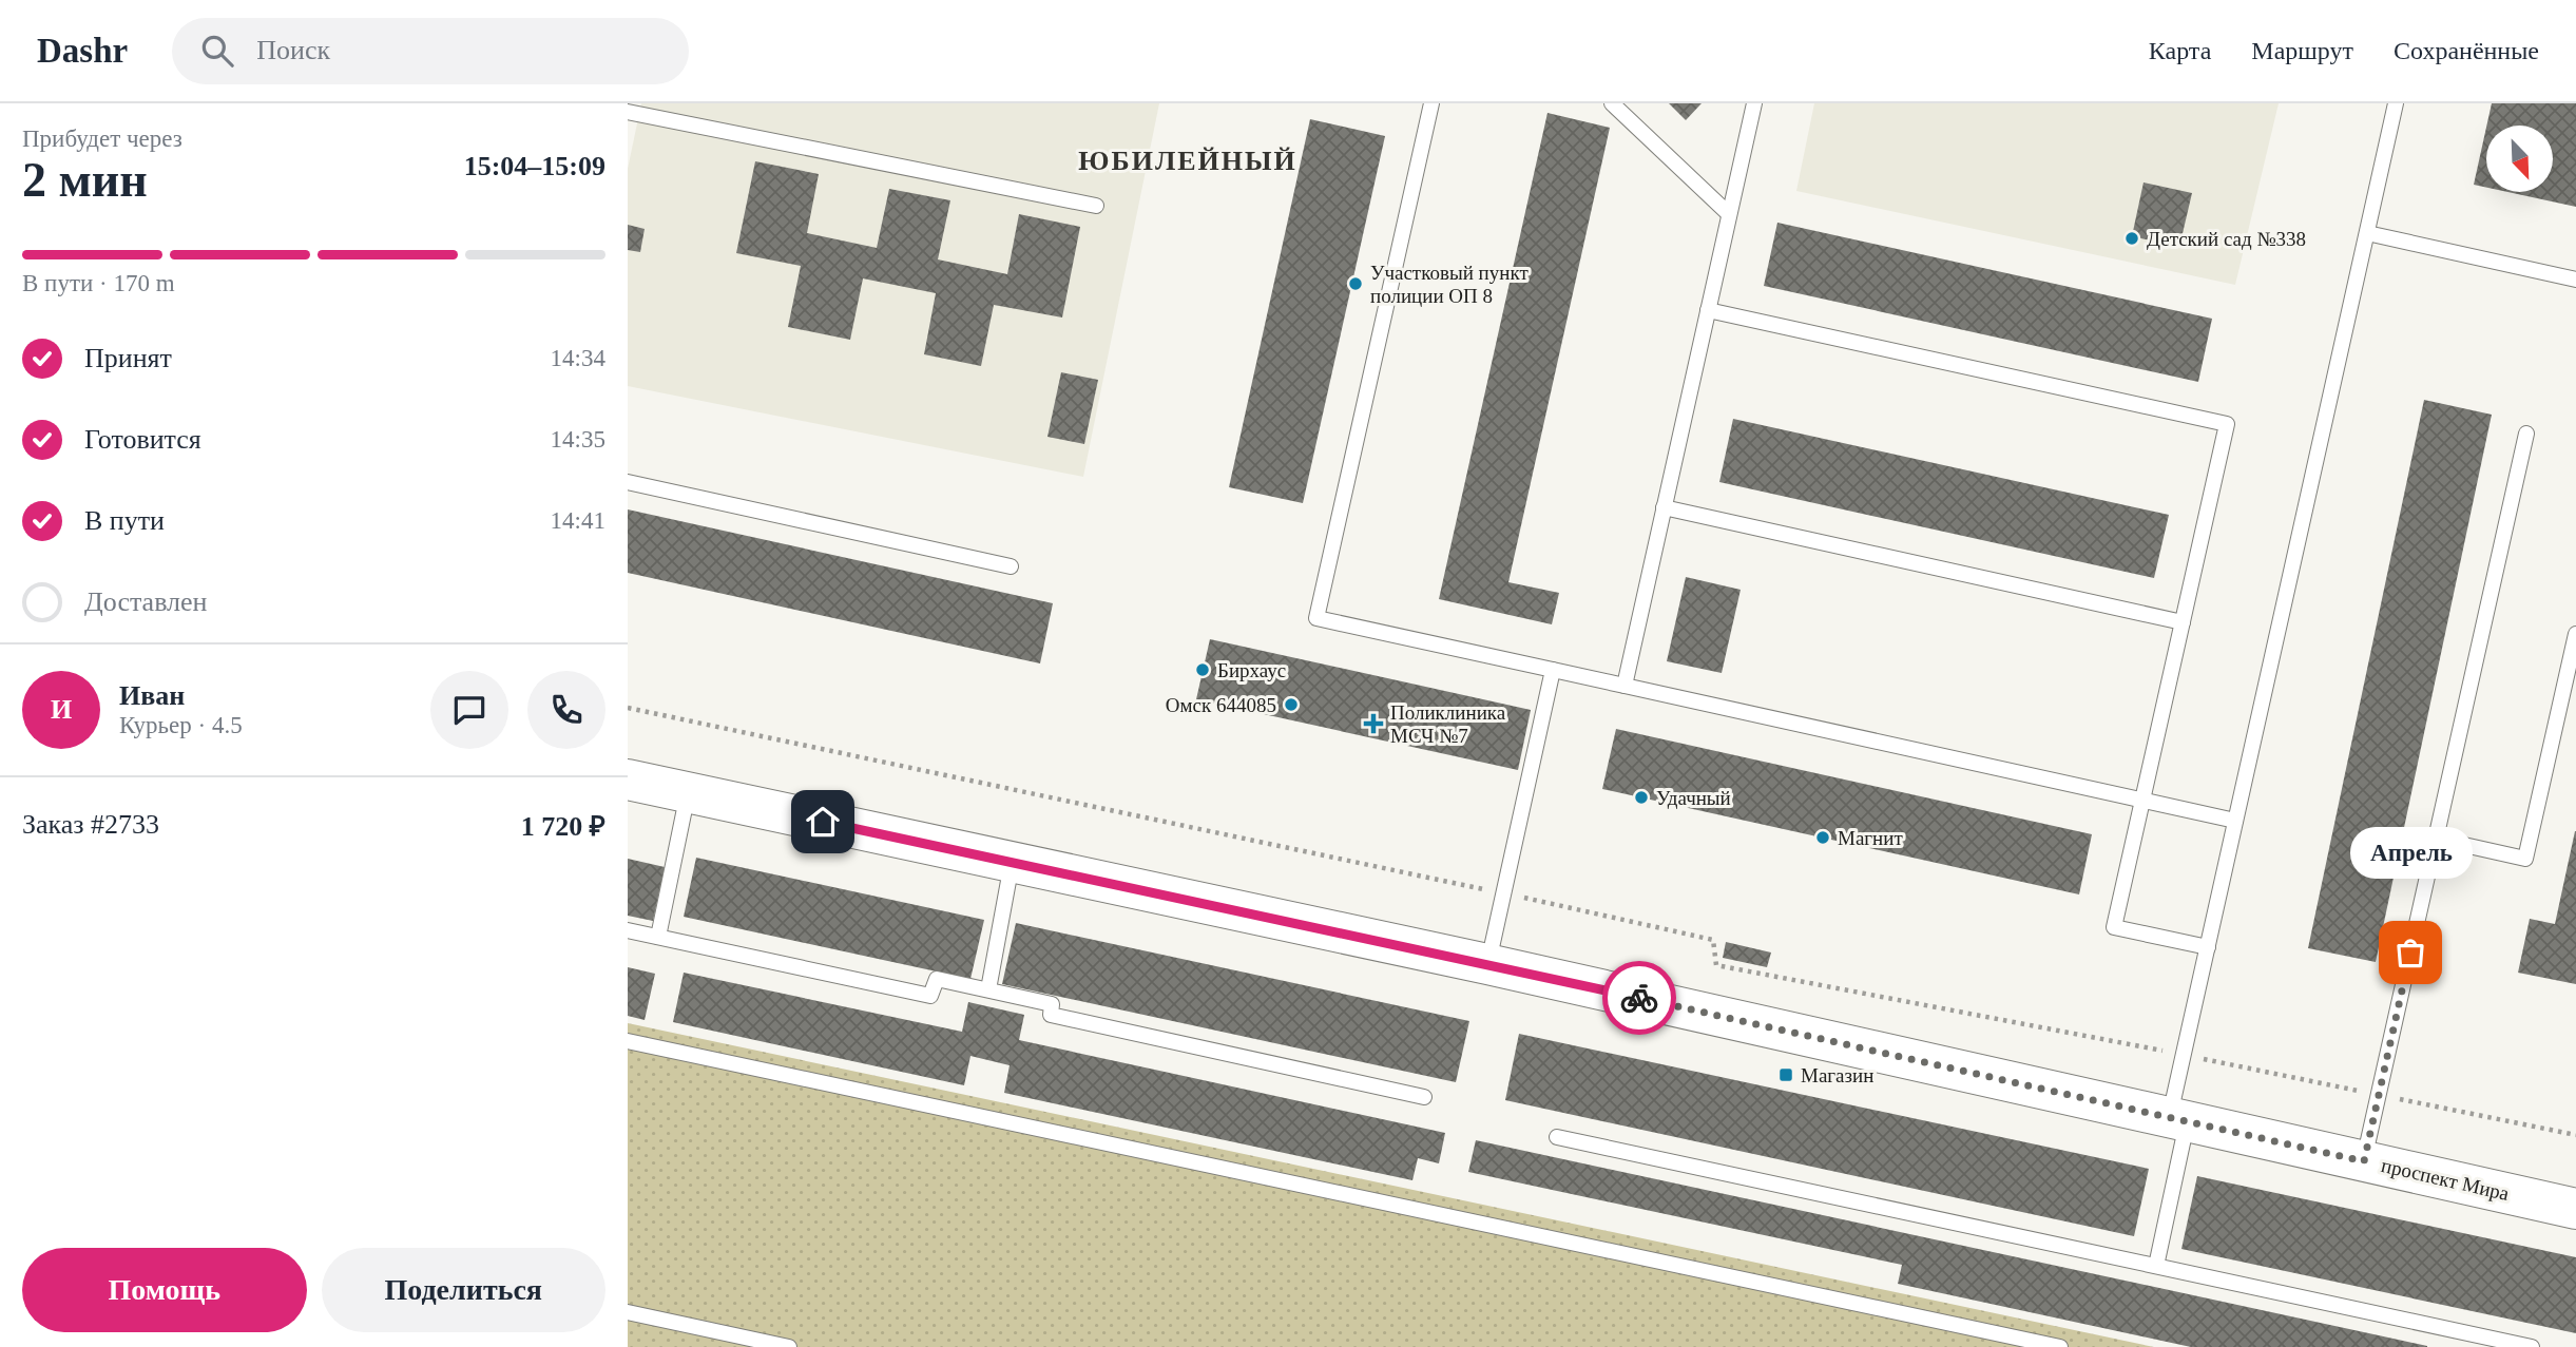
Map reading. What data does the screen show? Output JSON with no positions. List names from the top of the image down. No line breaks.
{"streets":{"street":["проспект Мира"]},"districts":["ЮБИЛЕЙНЫЙ"],"places":{"other":["Детский сад №338","Участковый пункт полиции ОП 8","Бирхаус","Омск 644085","Удачный","Магнит","Апрель"],"health":["Поликлиника МСЧ №7"],"transit":["Магазин"]},"north":"bottom right","page":{"header":"Dashr","search":"Поиск","nav":["Карта","Маршрут","Сохранённые"],"heading":["2 мин","Прибудет через","15:04–15:09"],"panel":["Иван","Курьер · 4.5","Заказ #2733","1 720 ₽"],"bar":"В пути · 170 m","list":[["Принят","14:34"],["Готовится","14:35"],["В пути","14:41"],"Доставлен"],"round":"И","bubble":"Апрель","buttons":["Помощь","Поделиться"]}}
